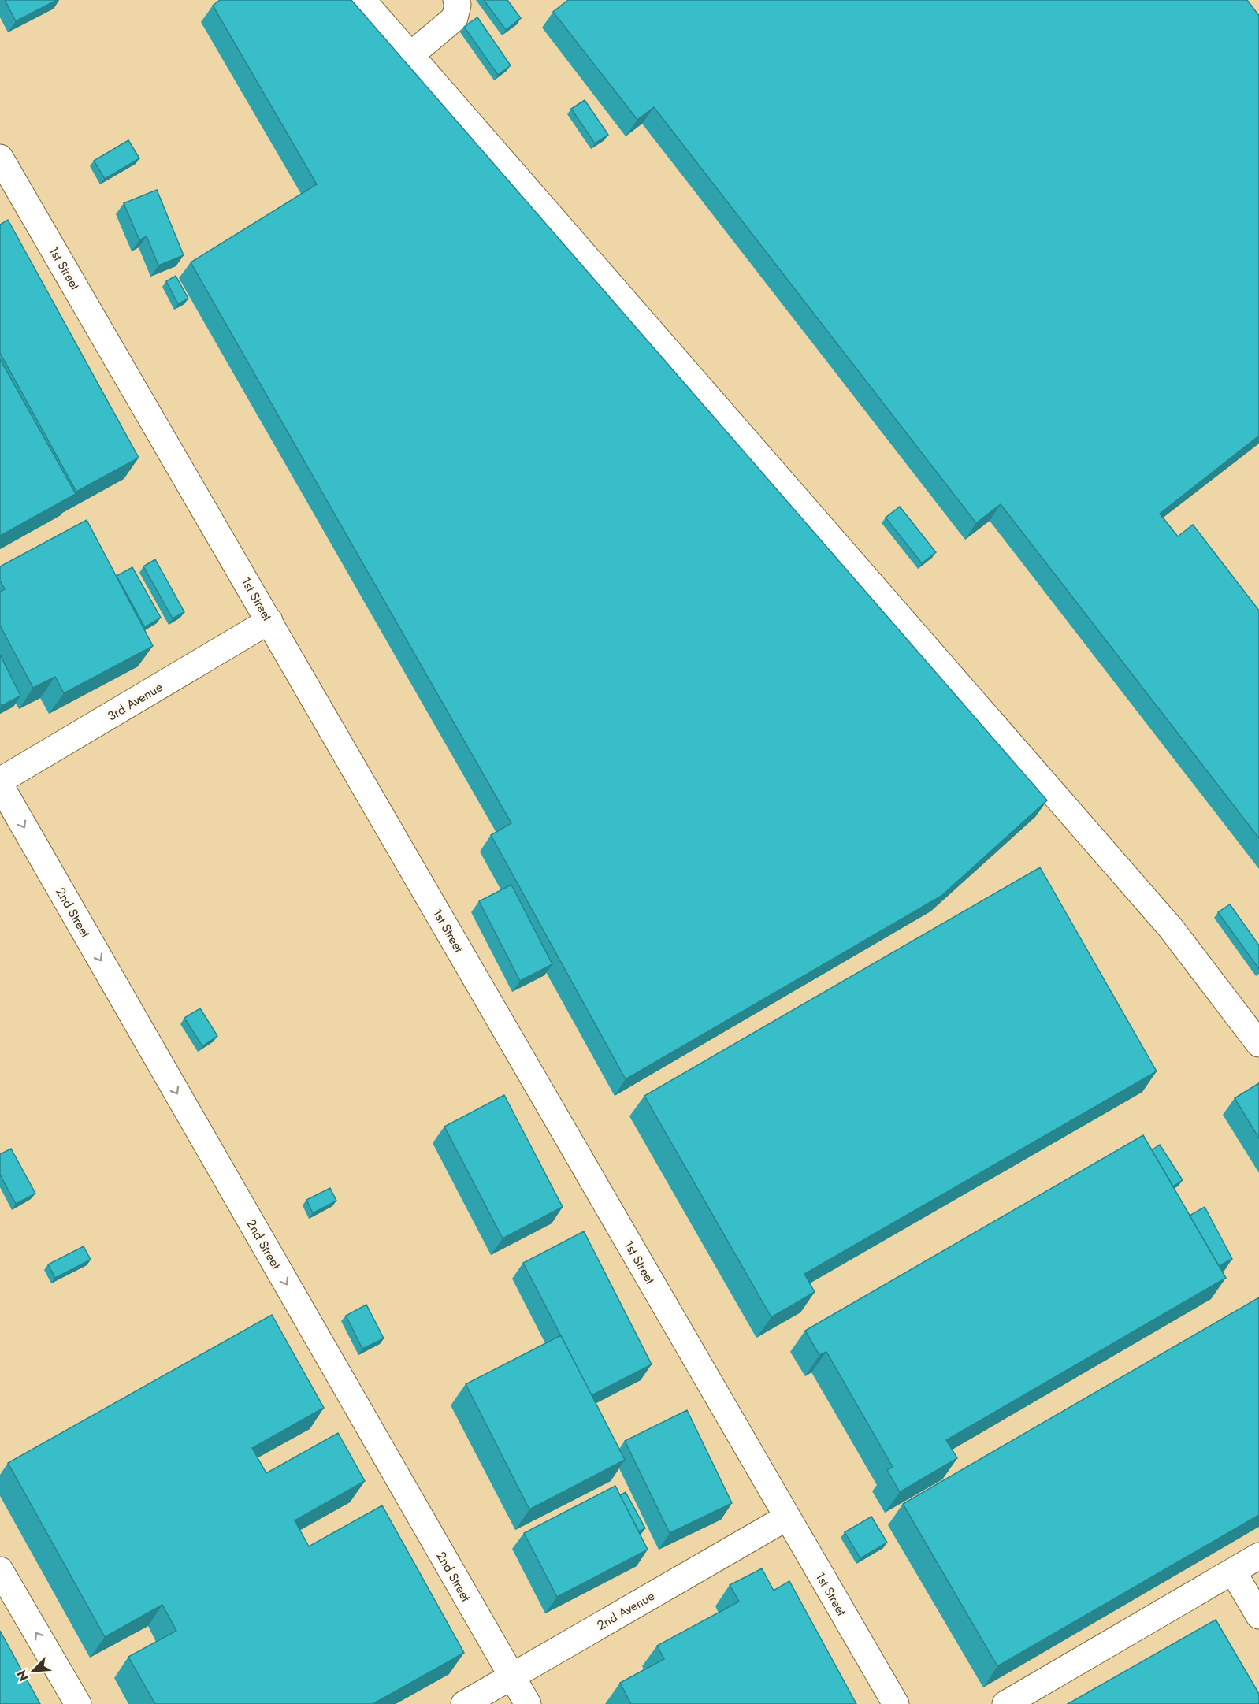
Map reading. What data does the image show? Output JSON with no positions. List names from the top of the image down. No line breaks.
{"streets":{"street":["1st Street","3rd Avenue","2nd Street","2nd Avenue"]},"crossings":[["1st Street","3rd Avenue"],["1st Street","2nd Avenue"],["3rd Avenue","2nd Street"],["2nd Street","2nd Avenue"]],"one_way":["2nd Street"],"north":"bottom left"}
